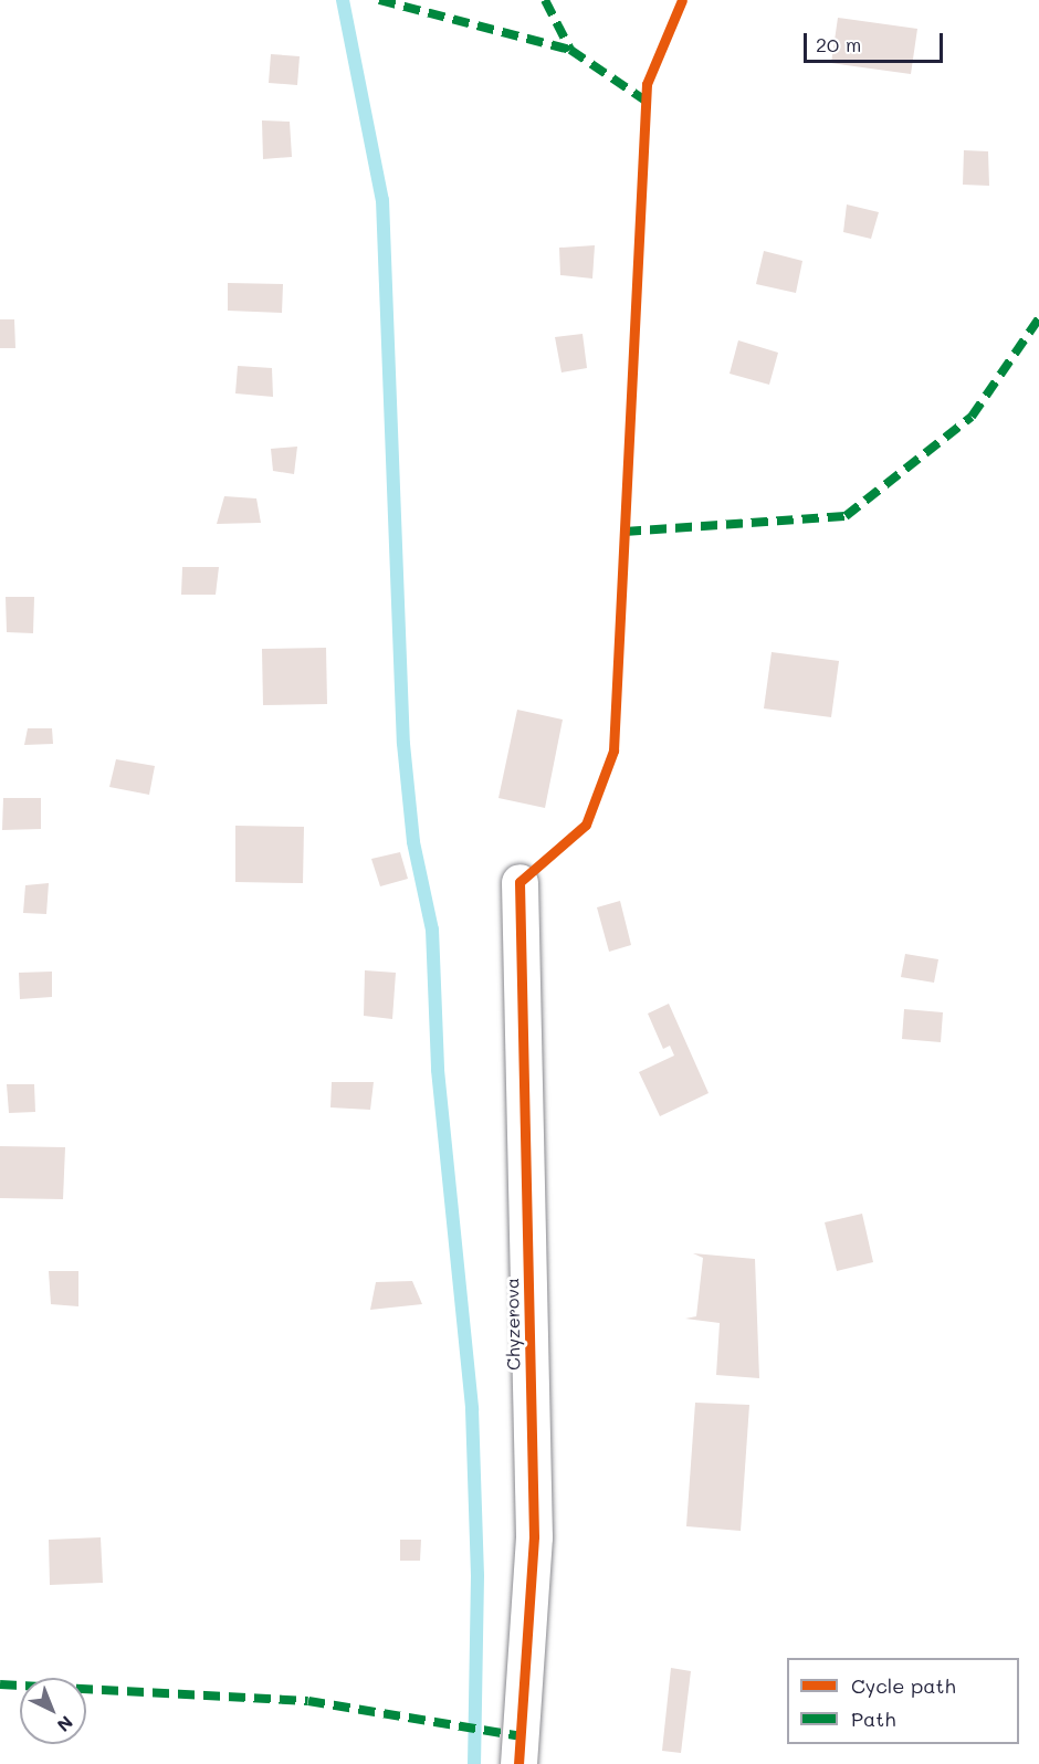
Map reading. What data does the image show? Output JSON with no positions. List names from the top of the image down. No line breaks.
{"streets":{"street":["Chyzerova"]},"legend":["Cycle path","Path"],"scale_bar":"20 m","north":"bottom right"}
